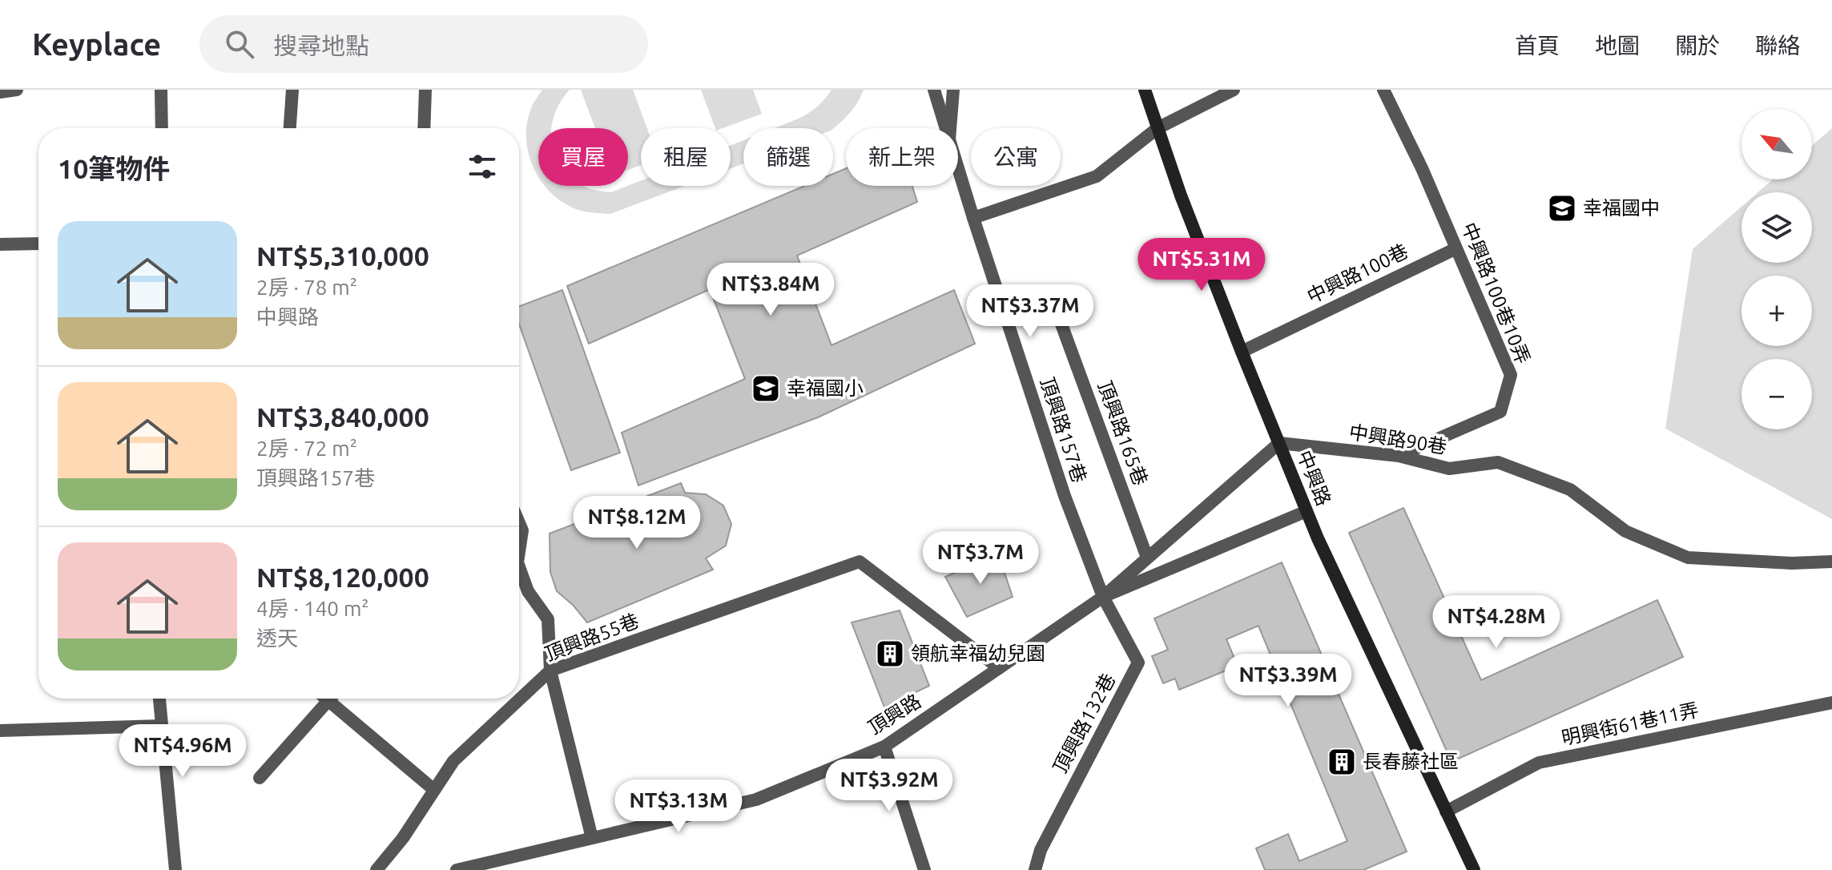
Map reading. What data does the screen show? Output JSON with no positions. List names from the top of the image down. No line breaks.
{"streets":{"street":["中興路100巷","中興路100巷10弄","頂興路157巷","頂興路165巷","中興路90巷","中興路","頂興路55巷","頂興路","頂興路132巷","明興街61巷11弄"]},"crossings":[["中興路100巷","中興路100巷10弄"],["中興路100巷","中興路"],["中興路100巷10弄","中興路90巷"],["頂興路157巷","頂興路"],["頂興路157巷","頂興路132巷"],["頂興路165巷","頂興路"],["中興路90巷","中興路"],["中興路90巷","頂興路"],["中興路","頂興路"],["中興路","明興街61巷11弄"],["頂興路55巷","頂興路"],["頂興路","頂興路132巷"]],"places":{"school or university":["幸福國中","幸福國小"],"building":["領航幸福幼兒園","長春藤社區"]},"north":"top left","page":{"header":"Keyplace","search":"搜尋地點","nav":["首頁","地圖","關於","聯絡"],"map_buttons":["+","−"],"chip":["買屋","租屋","篩選","新上架","公寓"],"heading":"10筆物件","list":[{"name":"NT$5,310,000","note":"2房 · 78 m² · 中興路"},{"name":"NT$3,840,000","note":"2房 · 72 m² · 頂興路157巷"},{"name":"NT$8,120,000","note":"4房 · 140 m² · 透天"}],"price":["NT$5.31M","NT$3.84M","NT$3.37M","NT$8.12M","NT$3.7M","NT$4.28M","NT$3.39M","NT$4.96M","NT$3.92M","NT$3.13M"]}}
